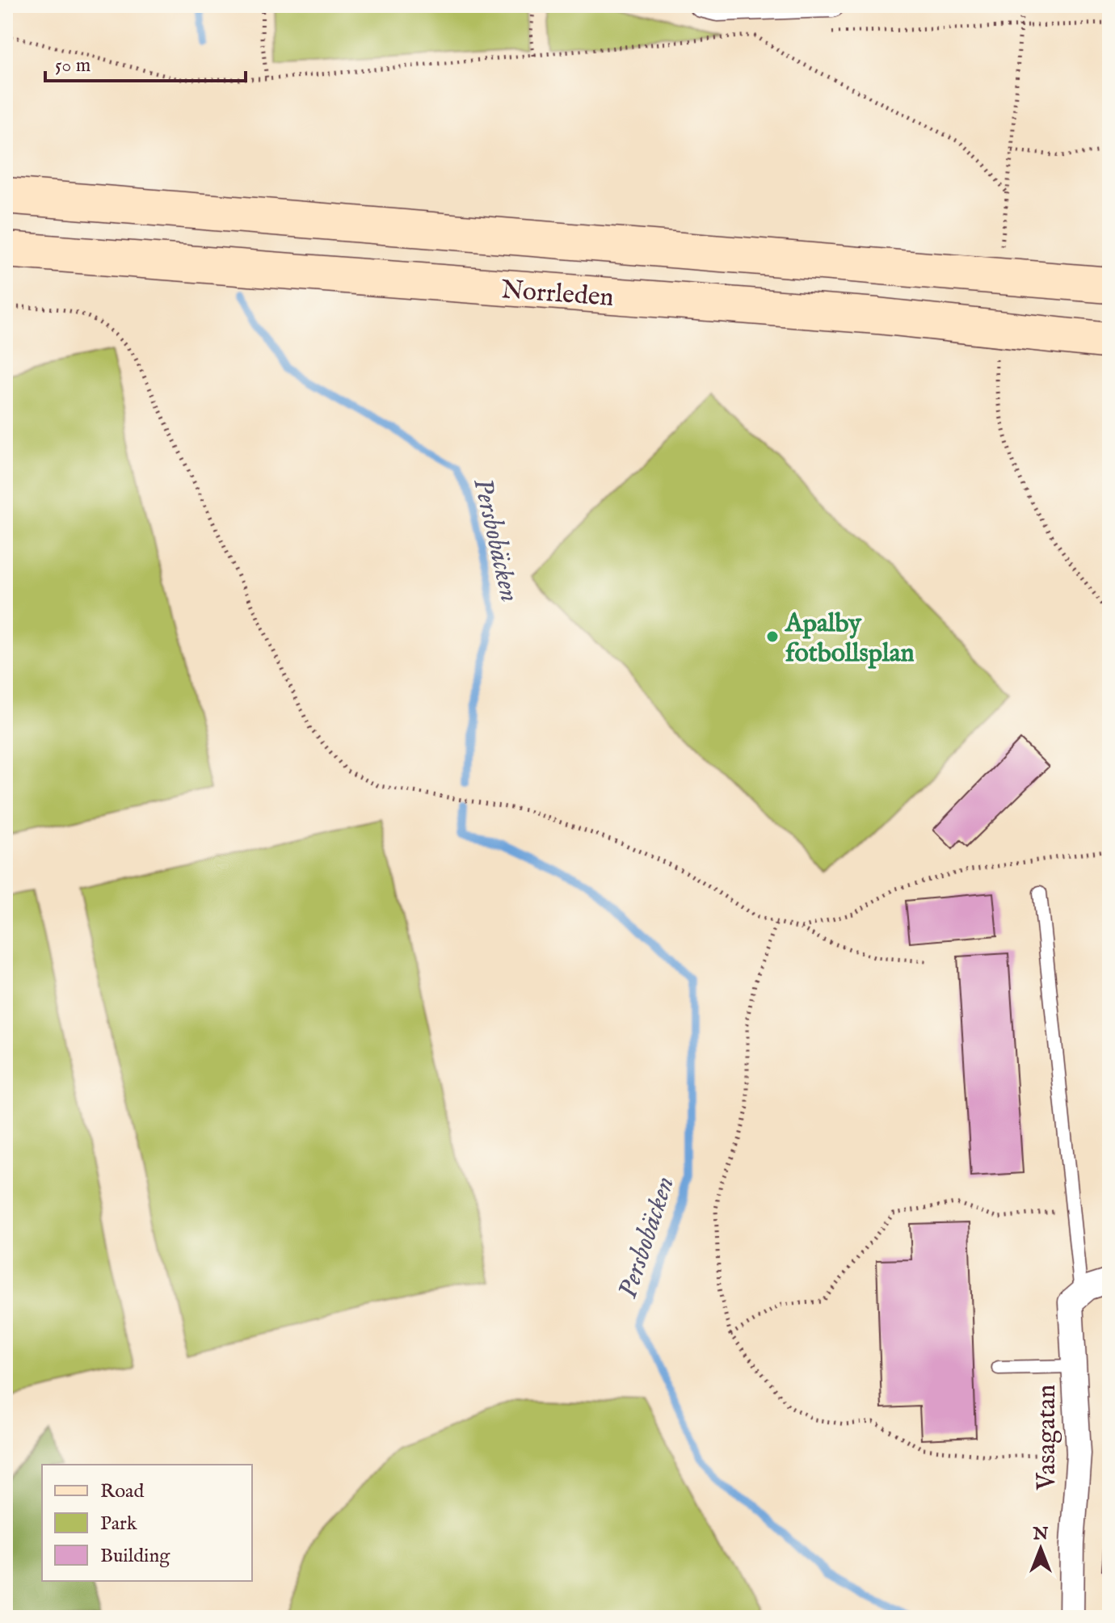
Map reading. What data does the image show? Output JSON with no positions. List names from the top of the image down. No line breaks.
{"streets":{"main road":["Norrleden"],"street":["Vasagatan"]},"water":["Persbobäcken"],"places":["Apalby fotbollsplan"],"legend":["Road","Park","Building"],"scale_bar":"50 m","north":"top"}
